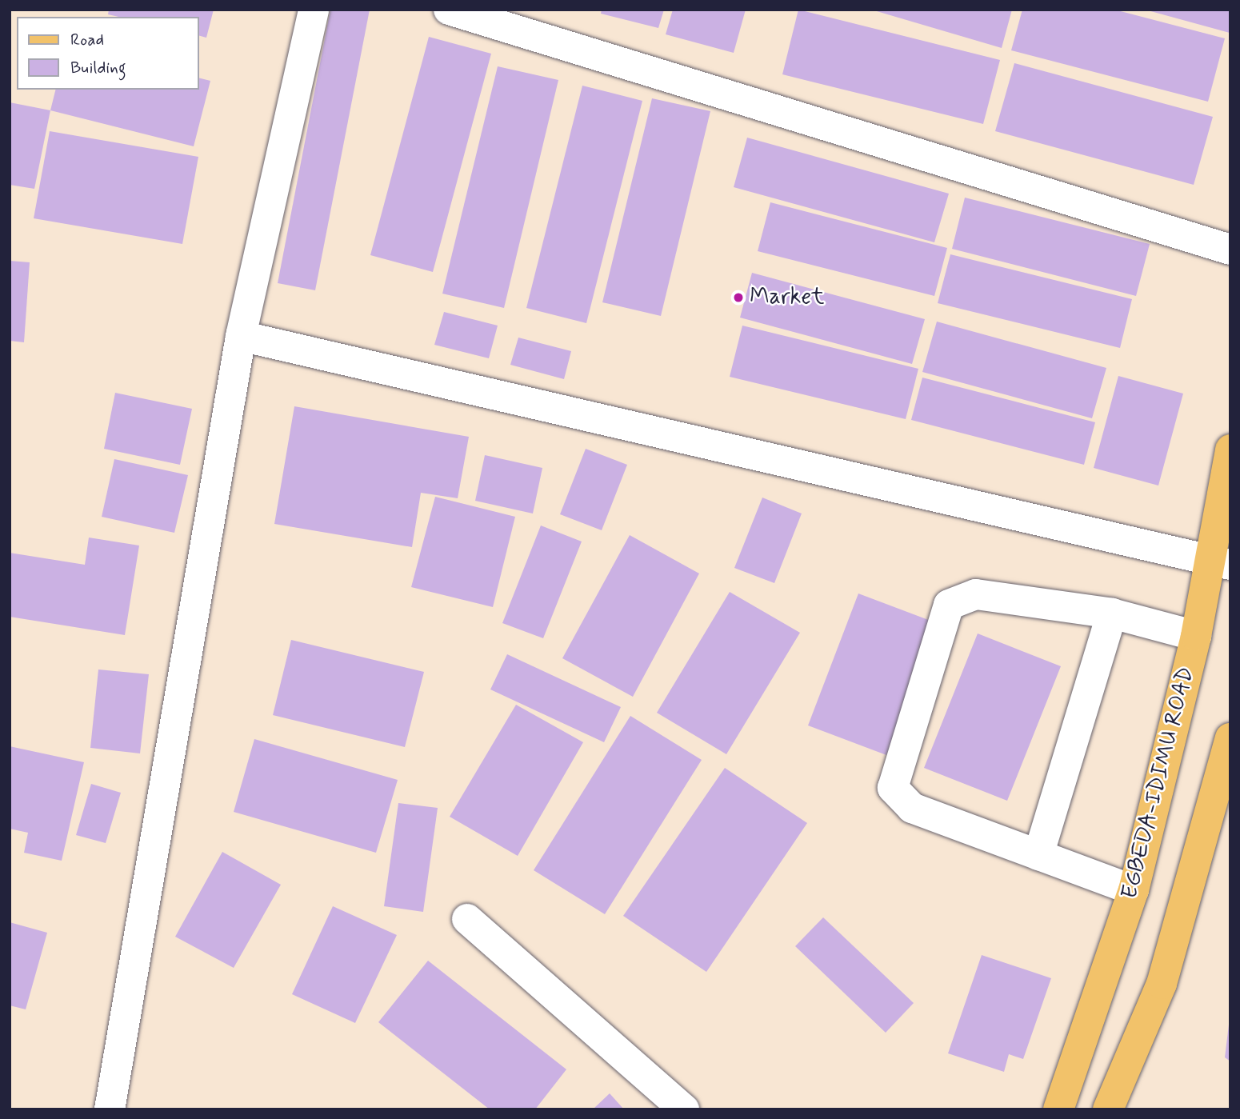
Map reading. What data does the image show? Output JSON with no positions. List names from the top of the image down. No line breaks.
{"streets":{"main road":["EGBEDA-IDIMU ROAD"]},"places":["Market"],"legend":["Road","Building"]}
